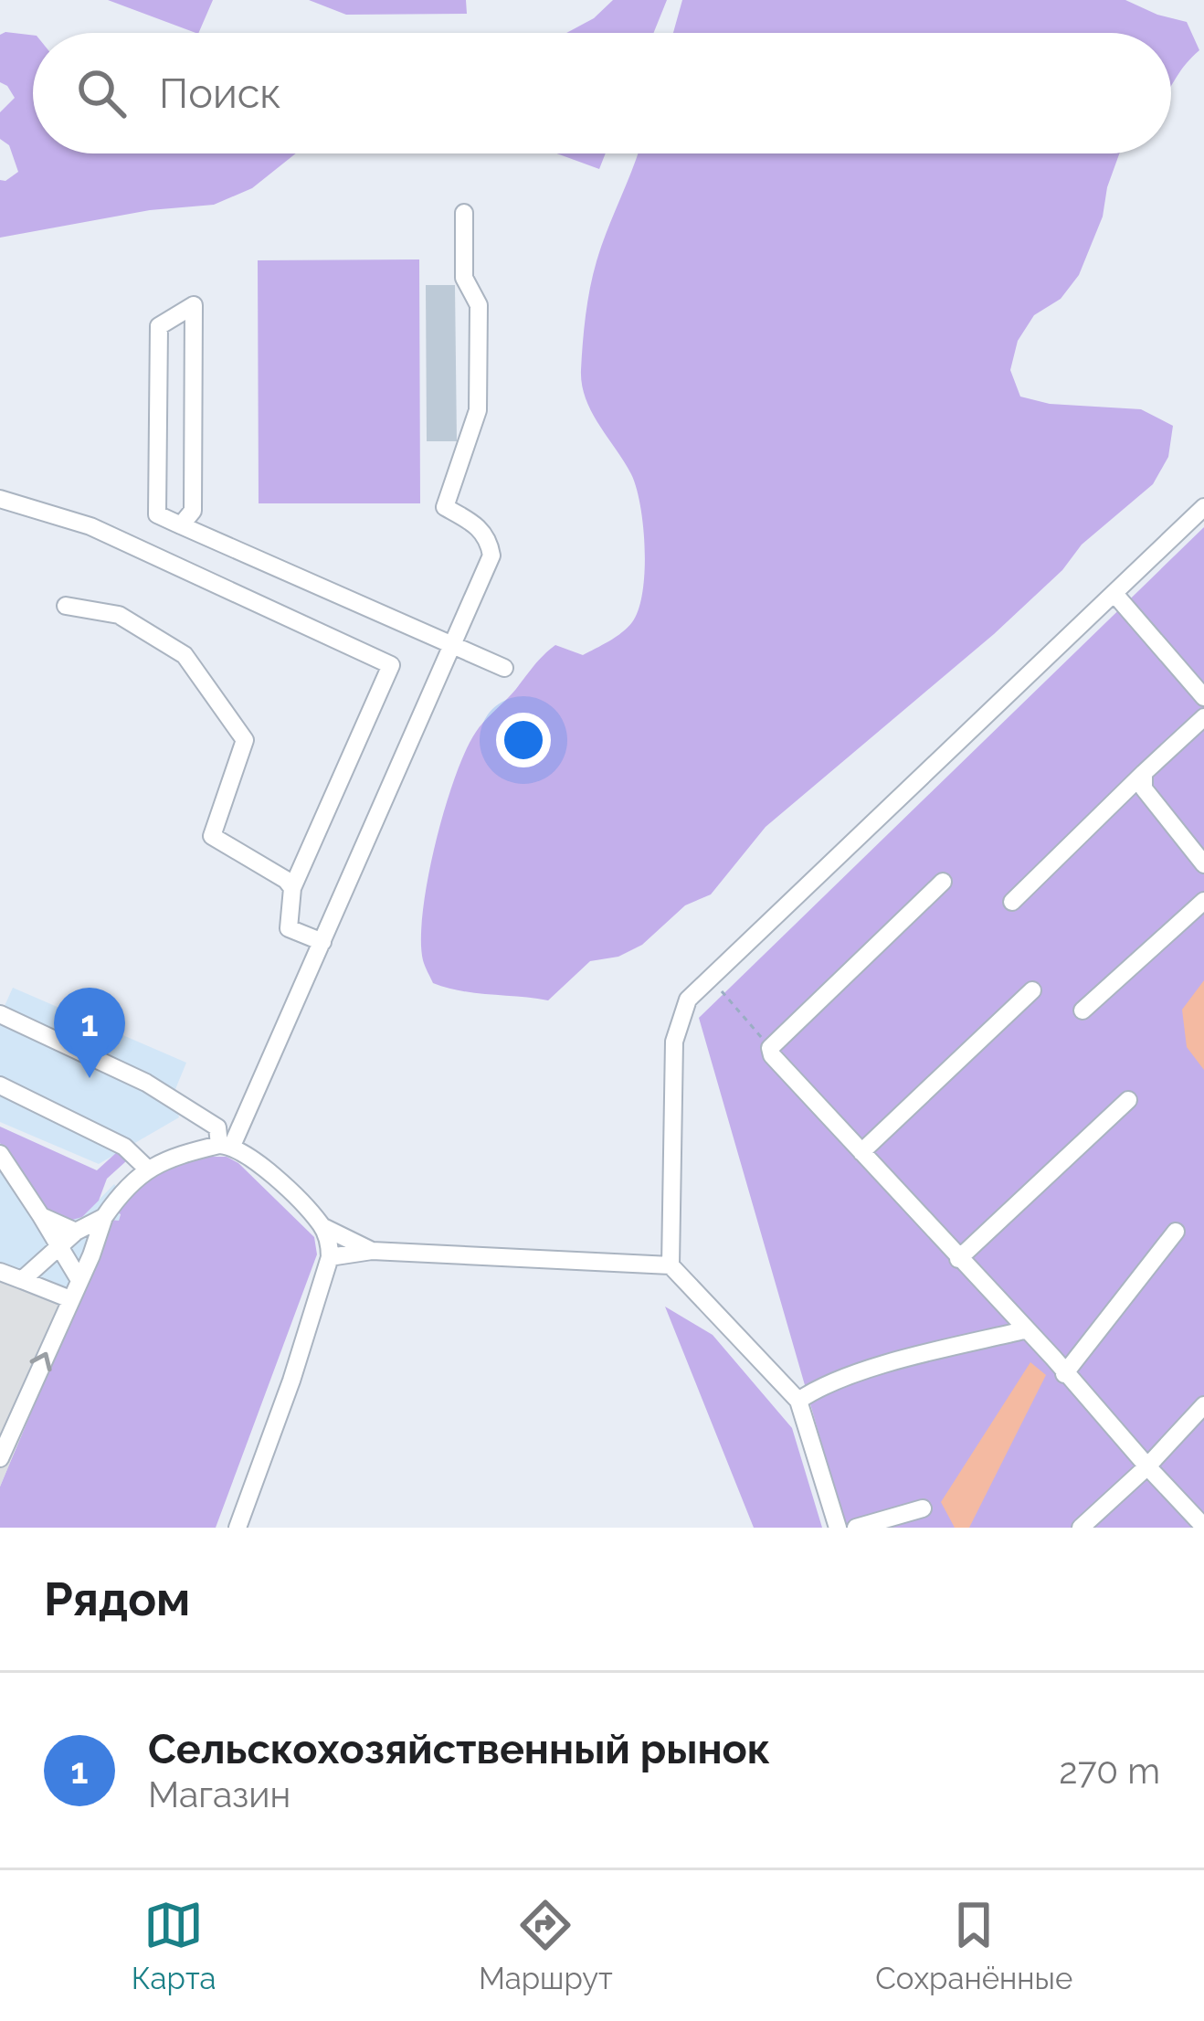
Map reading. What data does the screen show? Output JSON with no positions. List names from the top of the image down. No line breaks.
{"page":{"search":"Поиск","pins":"1","heading":"Рядом","list":[{"mark":"1","name":"Сельскохозяйственный рынок","note":"Магазин","value":"270 m"}],"nav":["Карта","Маршрут","Сохранённые"]}}
